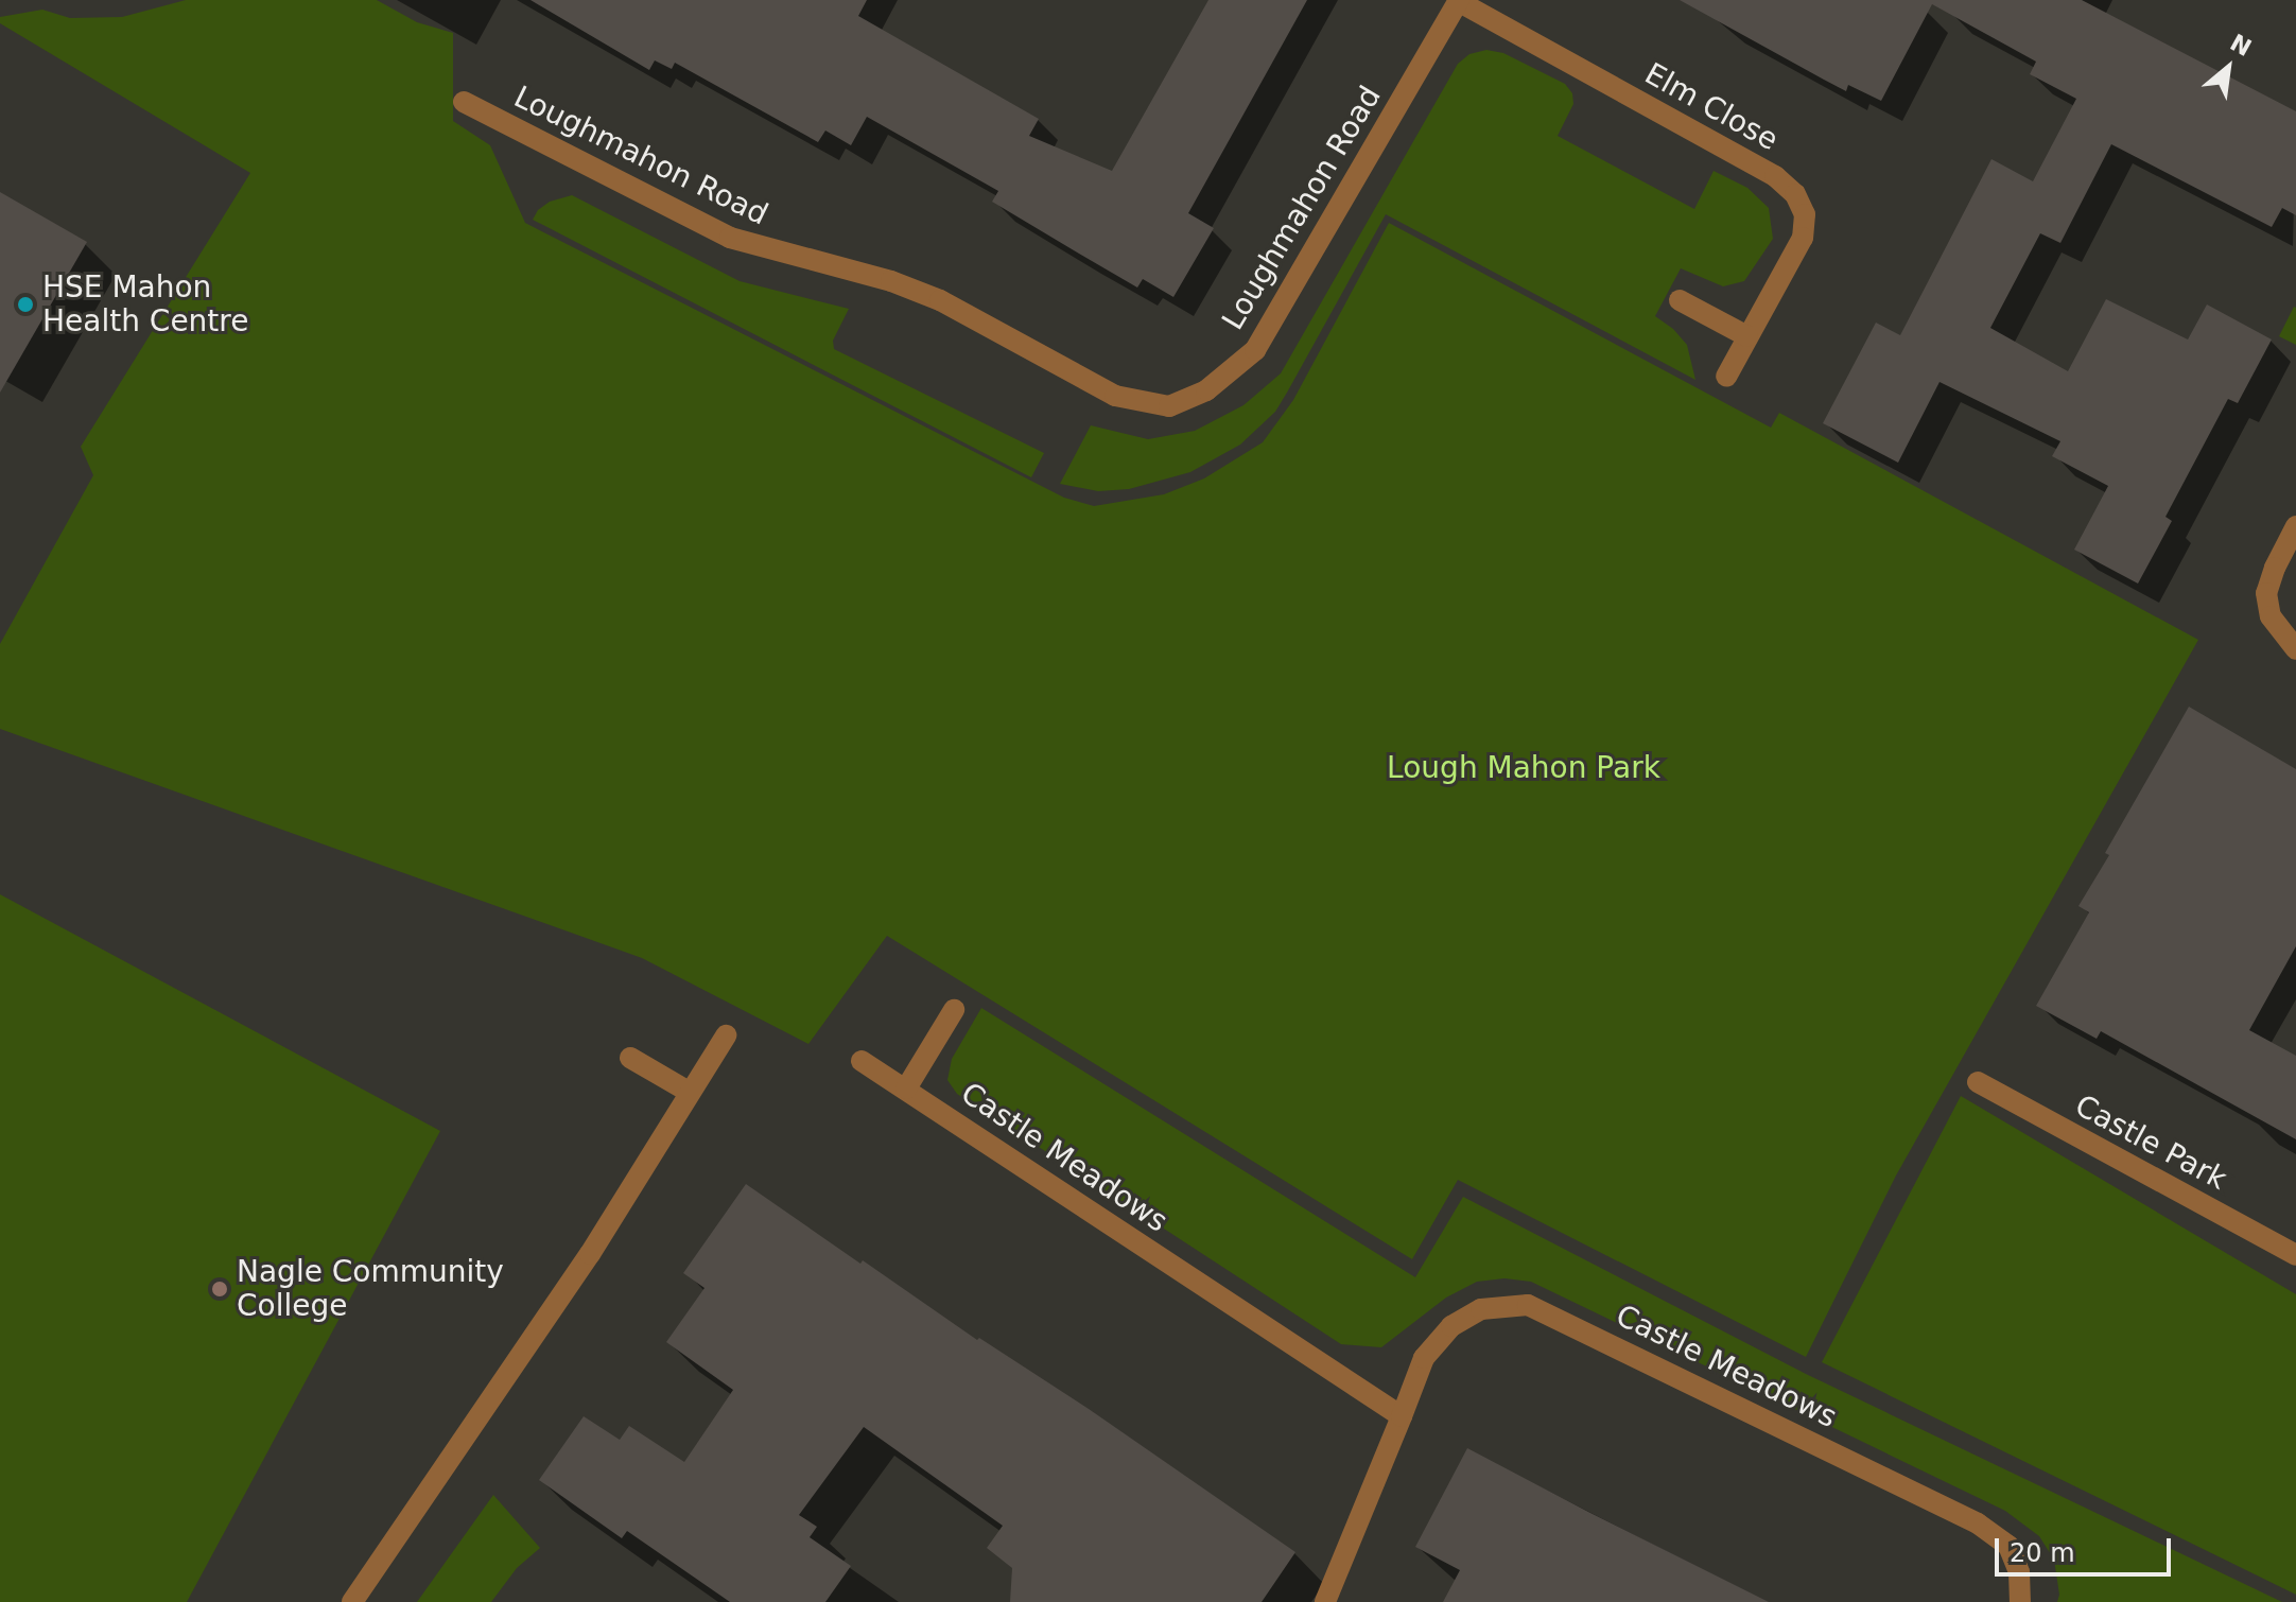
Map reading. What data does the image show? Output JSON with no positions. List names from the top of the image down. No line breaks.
{"streets":{"street":["Elm Close","Loughmahon Road","Castle Park","Castle Meadows"]},"crossings":[["Elm Close","Loughmahon Road"]],"parks":["Lough Mahon Park"],"places":["HSE Mahon Health Centre","Nagle Community College"],"scale_bar":"20 m","north":"top right"}
